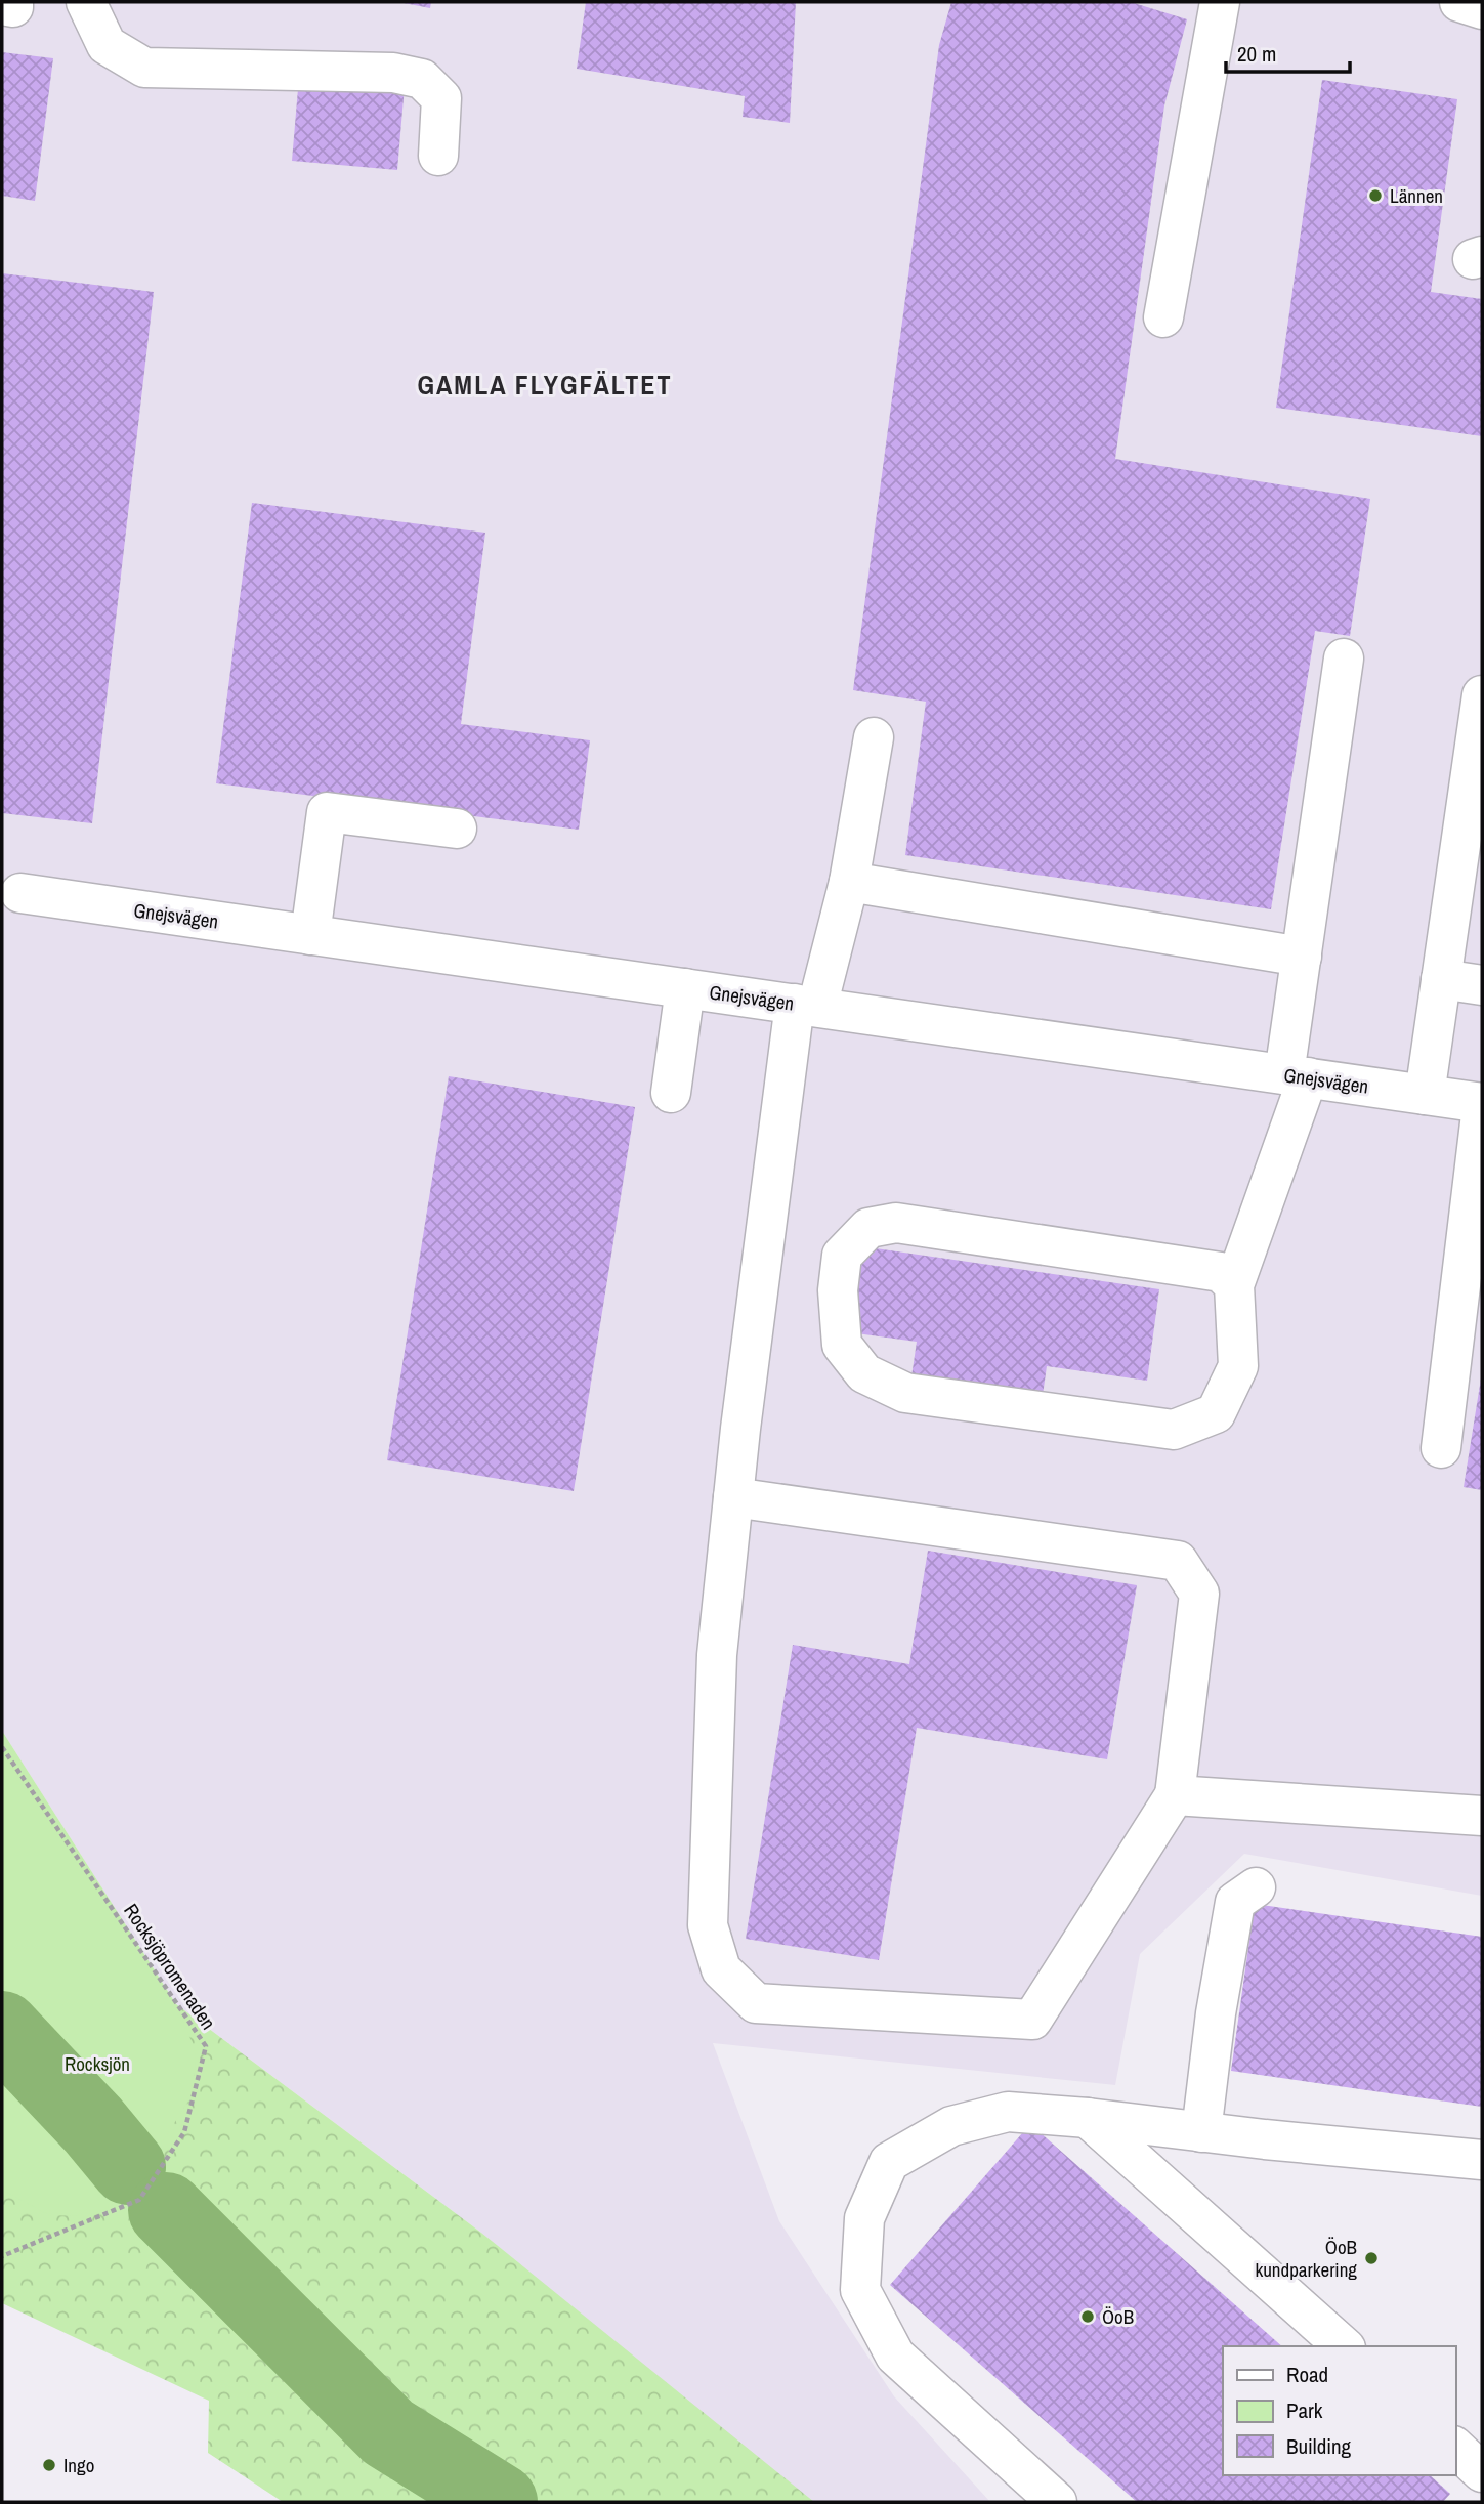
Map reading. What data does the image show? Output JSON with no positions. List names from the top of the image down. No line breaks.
{"streets":{"street":["Gnejsvägen"],"path":["Rocksjöpromenaden"]},"districts":["GAMLA FLYGFÄLTET"],"parks":["Rocksjön"],"places":["Lännen","ÖoB kundparkering","ÖoB","Ingo"],"legend":["Road","Park","Building"],"scale_bar":"20 m"}
